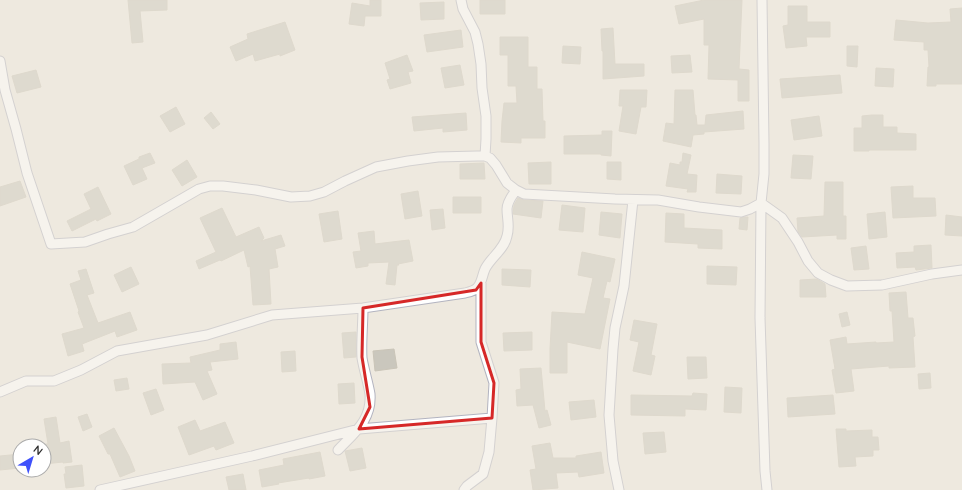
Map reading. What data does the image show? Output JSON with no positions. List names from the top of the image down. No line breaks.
{"north":"top right"}
